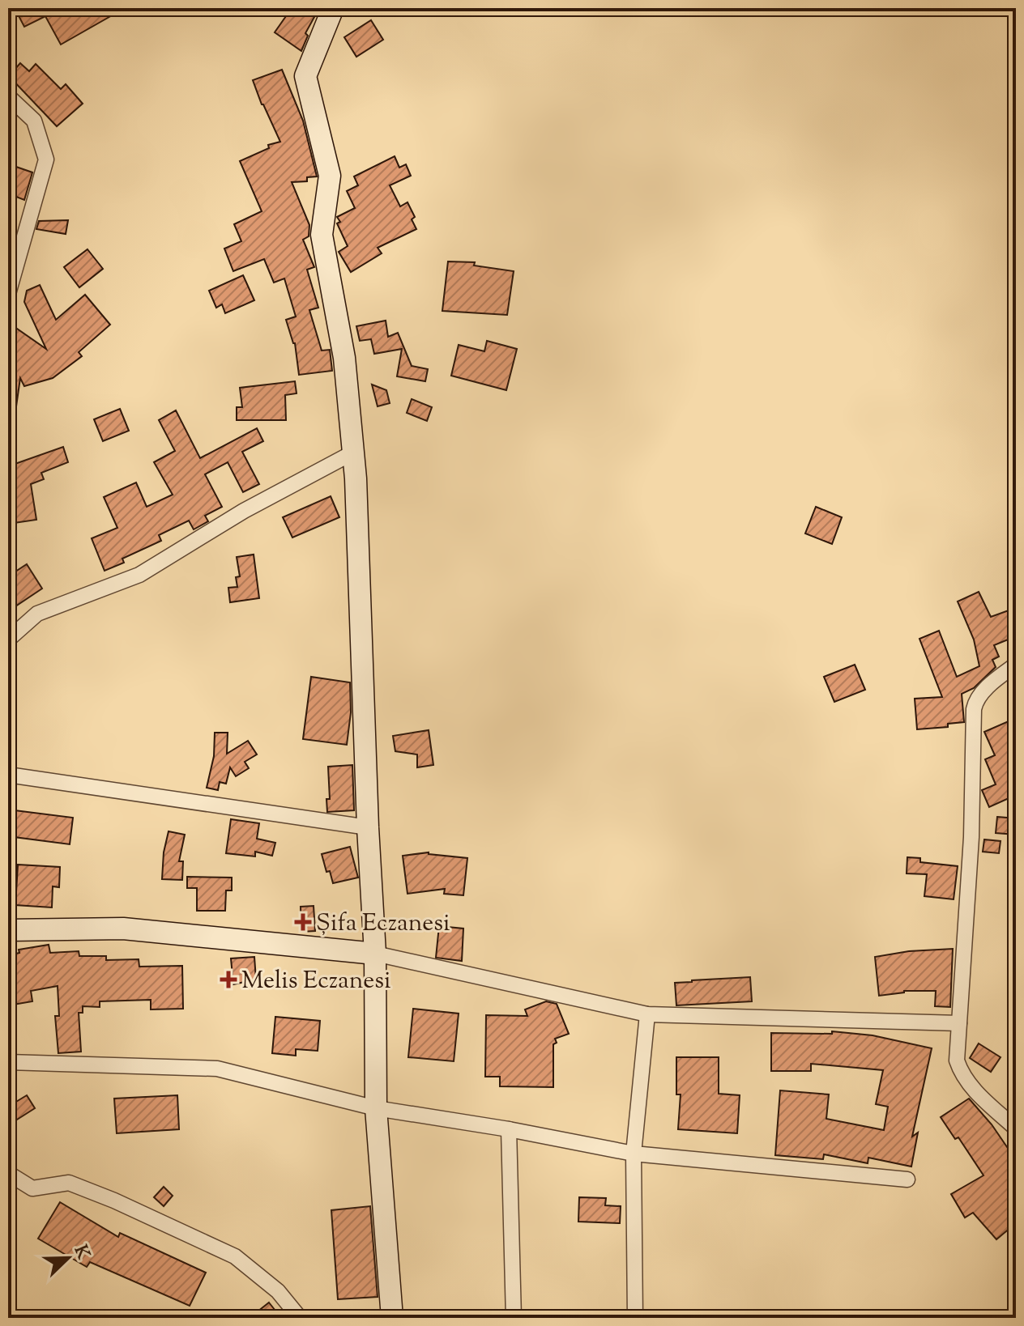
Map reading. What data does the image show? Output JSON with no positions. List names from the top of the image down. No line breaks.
{"places":{"health":["Şifa Eczanesi","Melis Eczanesi"]},"north":"top right"}
